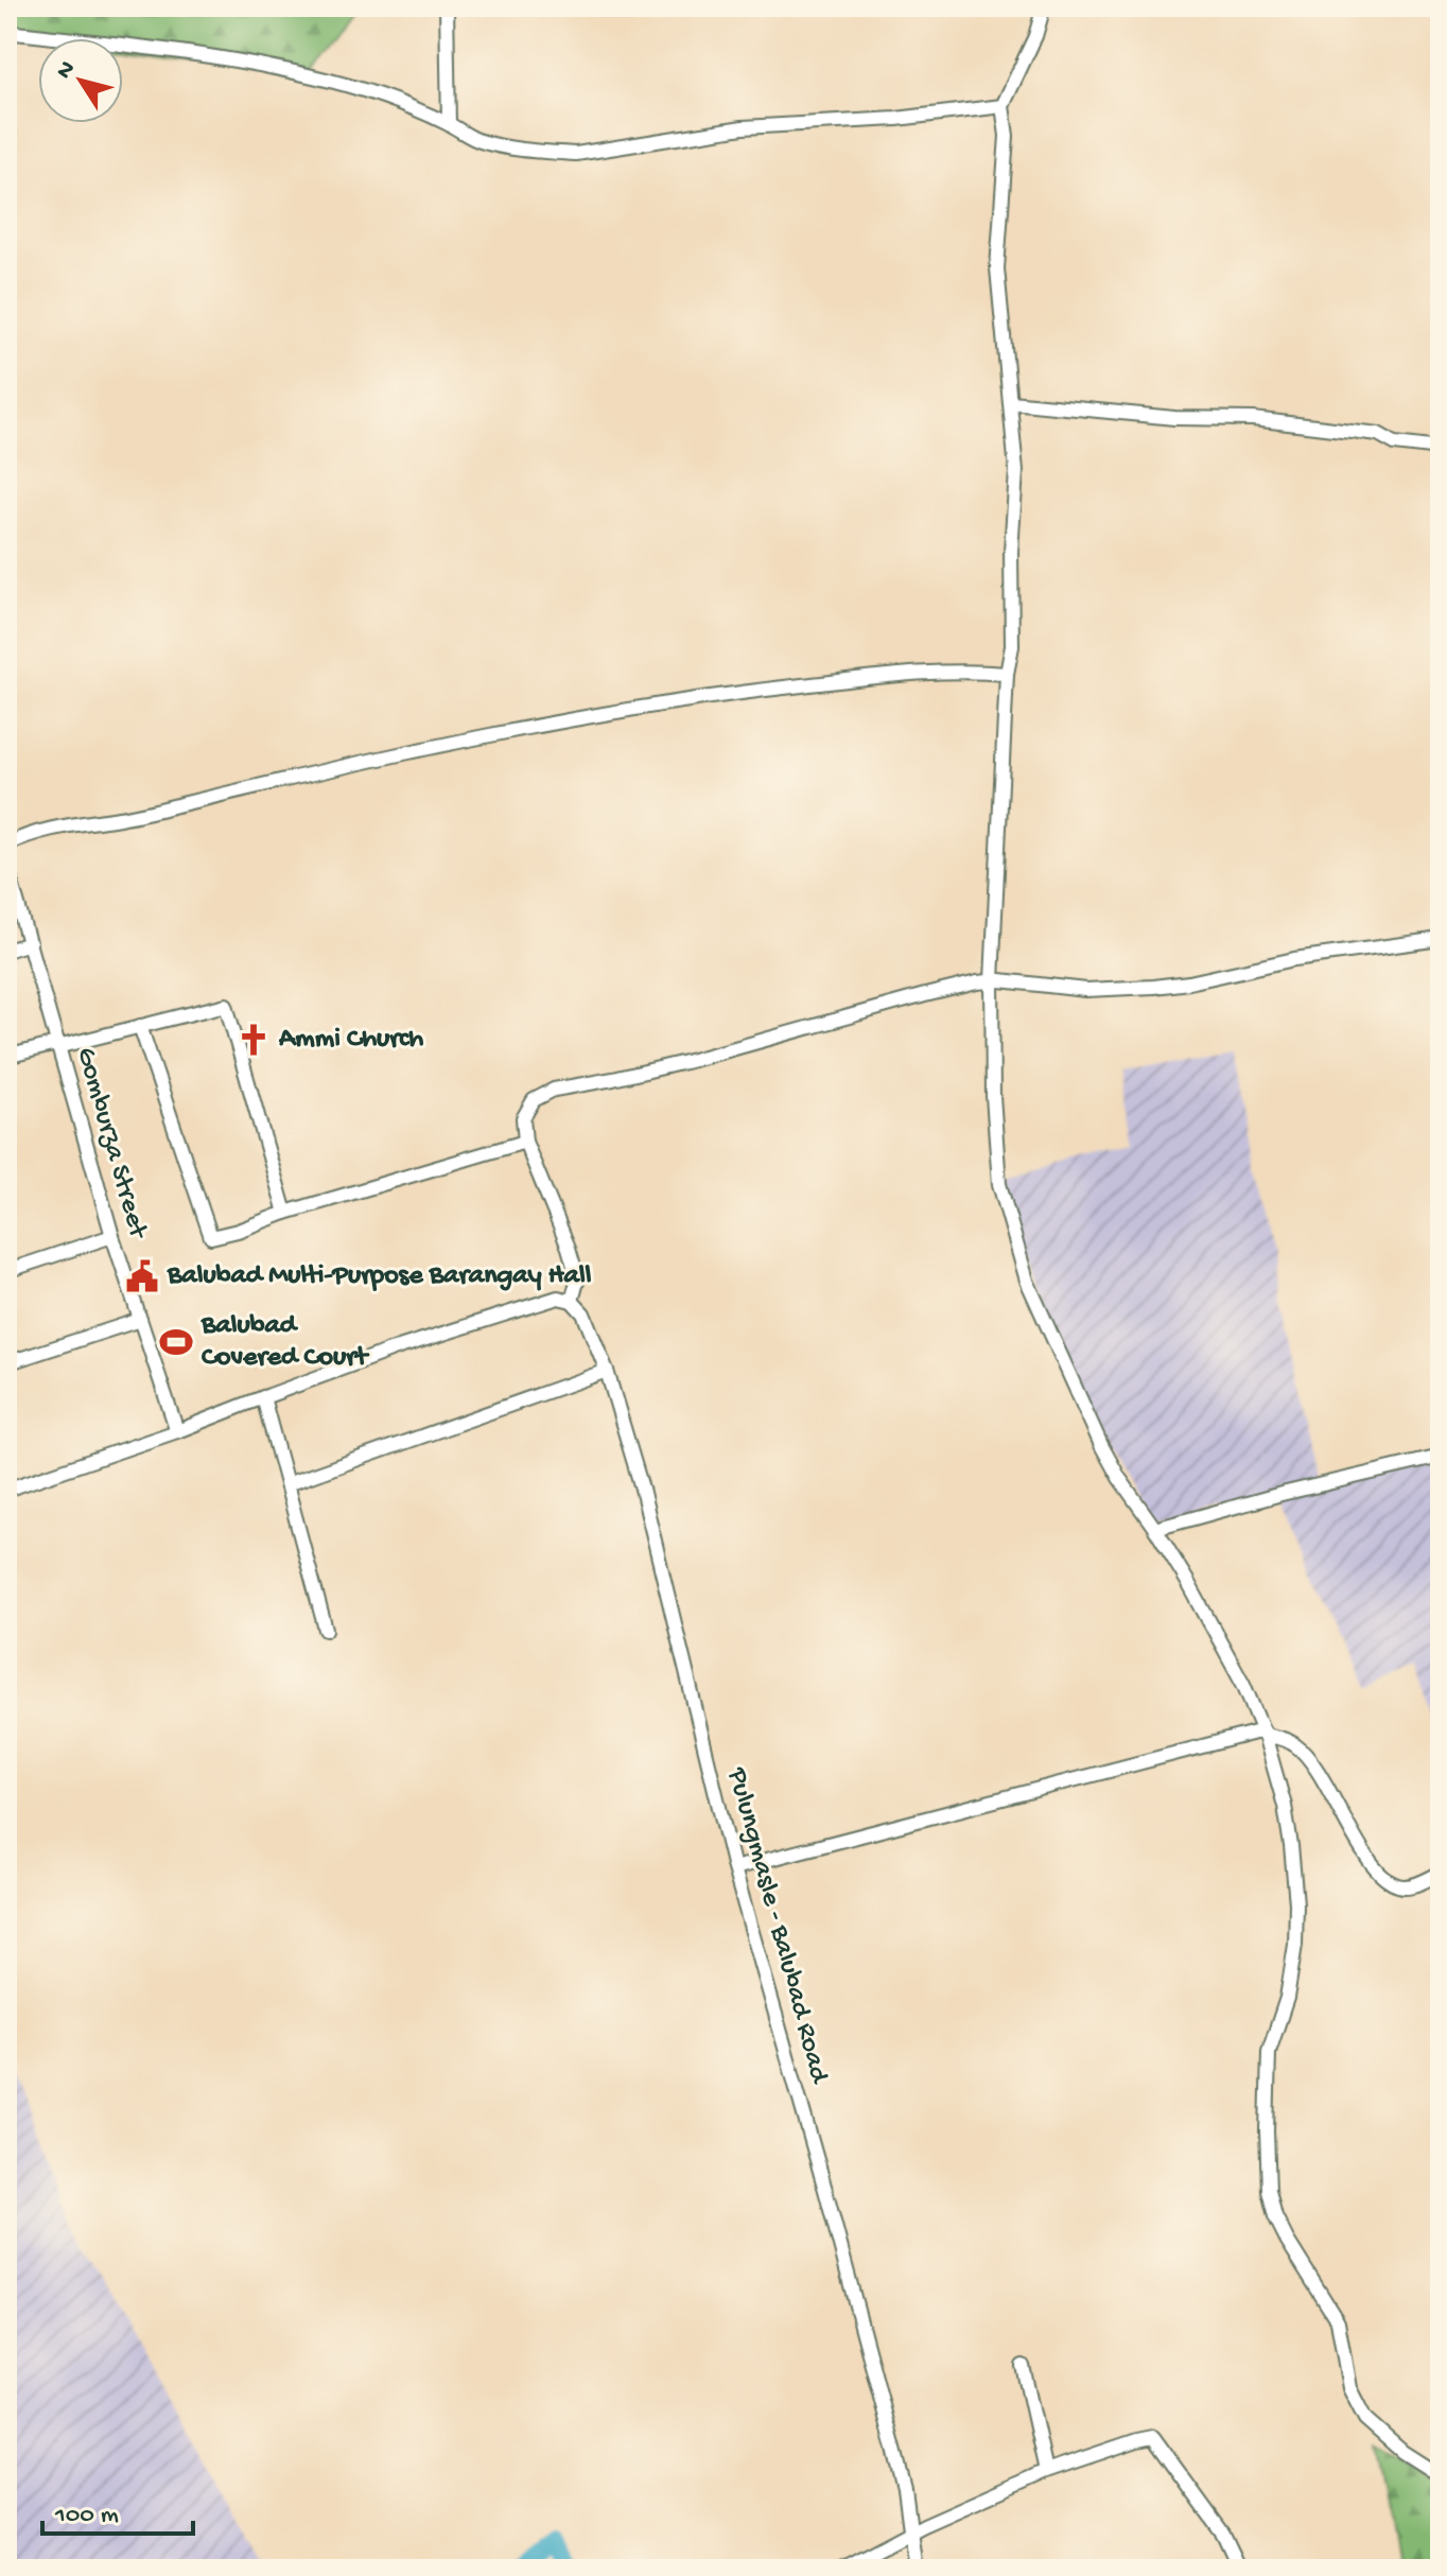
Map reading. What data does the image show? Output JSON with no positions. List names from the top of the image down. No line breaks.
{"streets":{"street":["Gomburza Street","Pulungmasle - Balubad Road"]},"places":{"church":["Ammi Church"],"public building":["Balubad Multi-Purpose Barangay Hall"],"sports":["Balubad Covered Court"]},"scale_bar":"100 m","north":"top left"}
